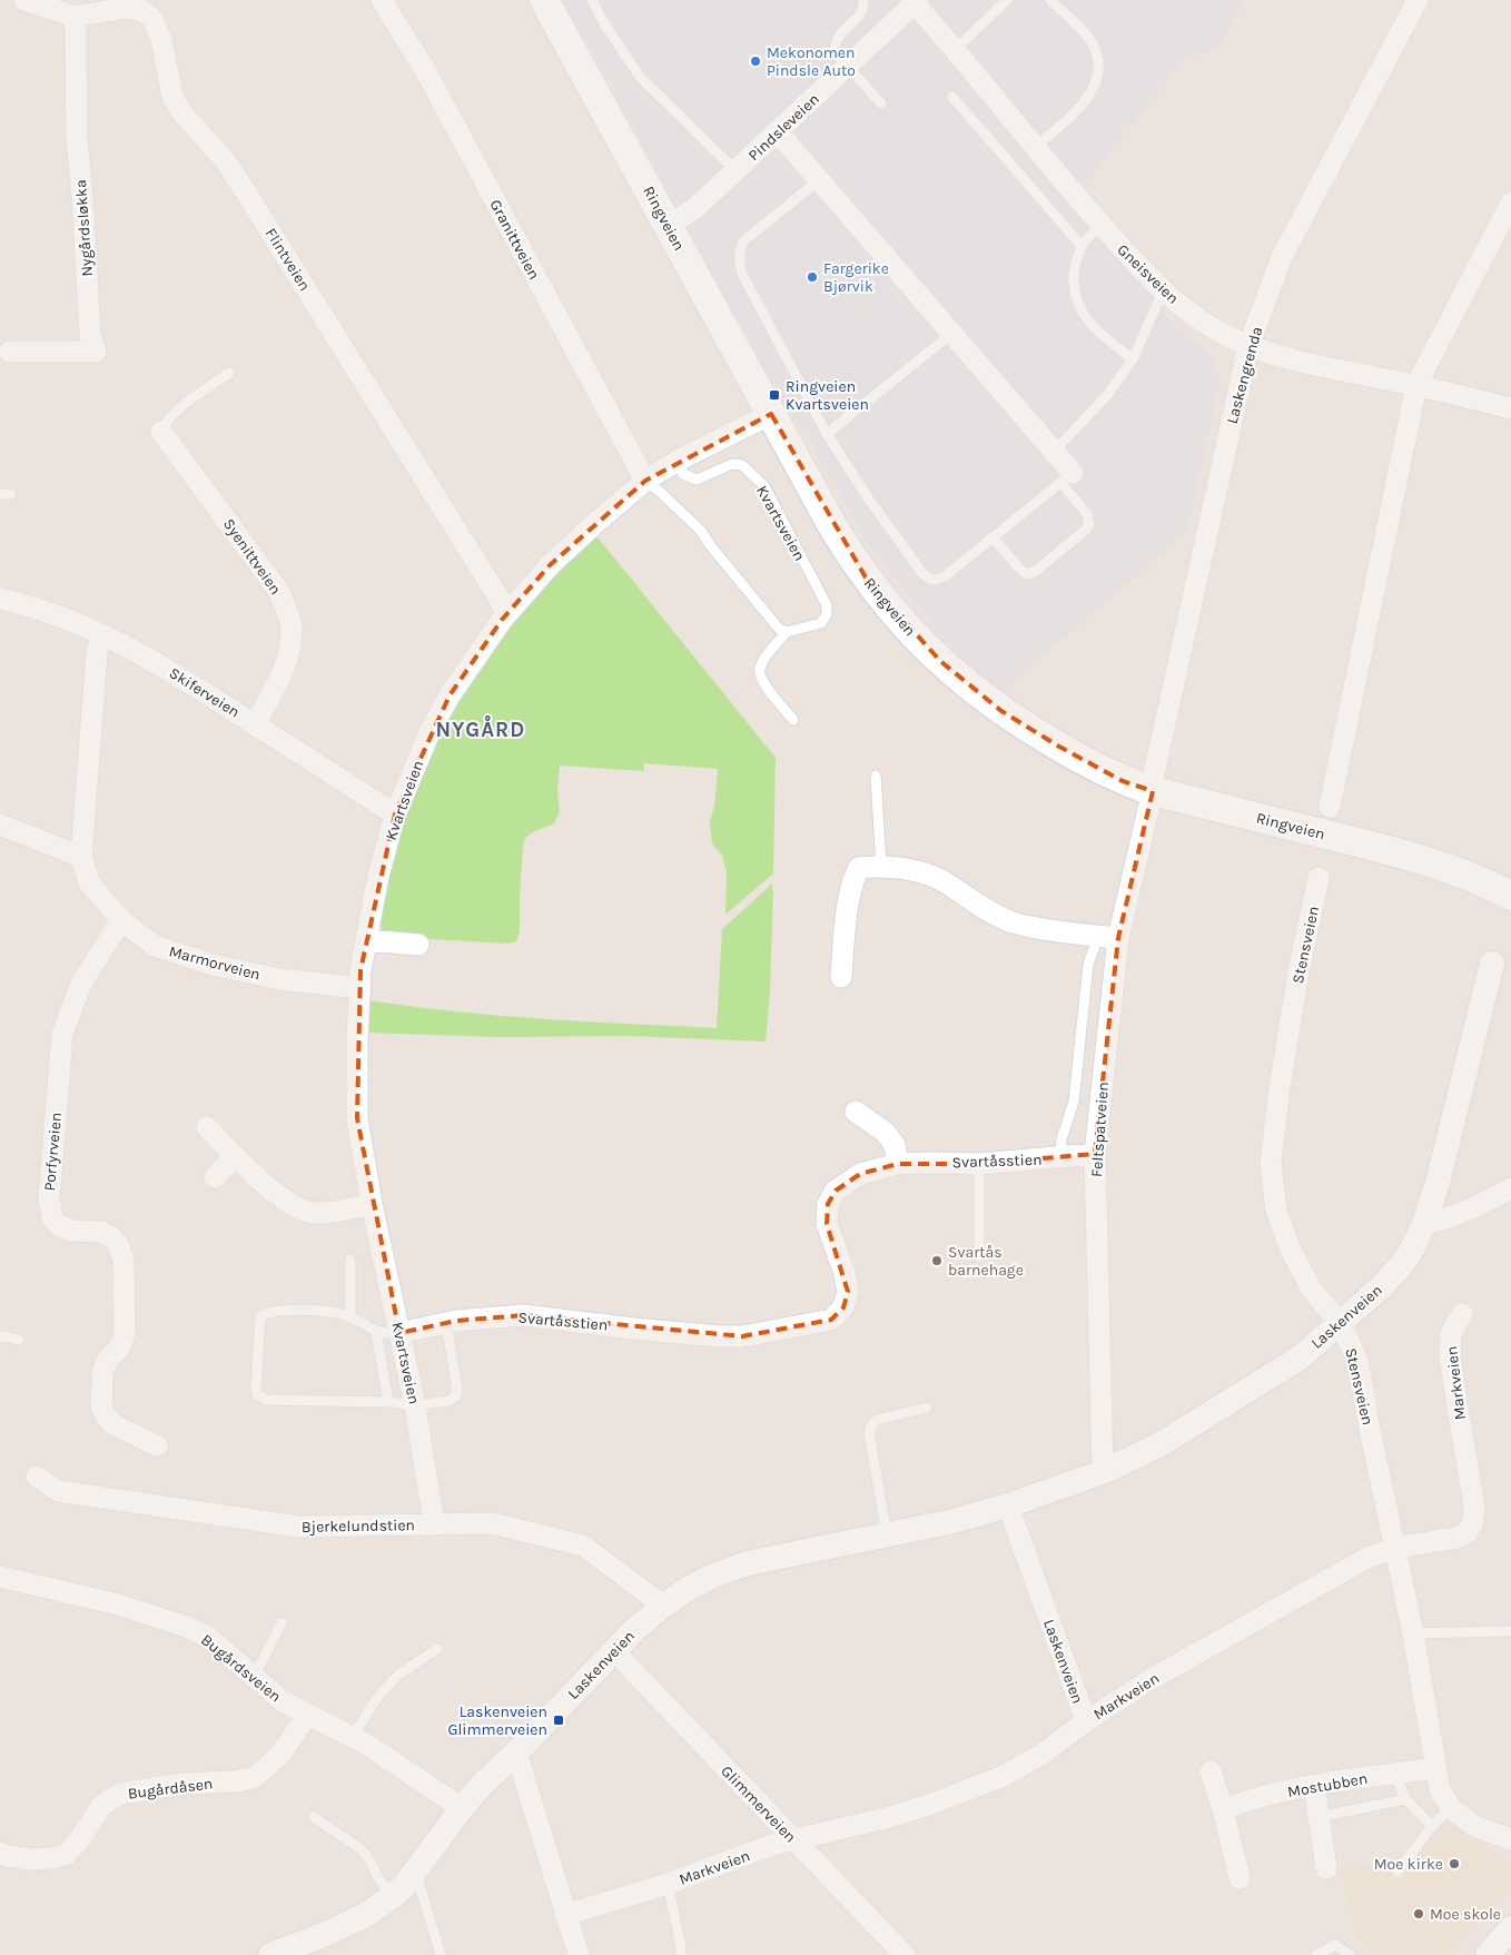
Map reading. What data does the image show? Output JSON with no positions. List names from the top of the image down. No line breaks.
{"streets":{"main road":["Ringveien"],"street":["Pindsleveien","Nygårdsløkka","Granittveien","Flintveien","Gneisveien","Laskengrenda","Kvartsveien","Syenittveien","Skiferveien","Stensveien","Marmorveien","Feltspatveien","Porfyrveien","Svartåsstien","Laskenveien","Markveien","Bjerkelundstien","Bugårdsveien","Mostubben","Bugårdåsen","Glimmerveien"]},"crossings":[["Pindsleveien","Ringveien"],["Pindsleveien","Gneisveien"],["Ringveien","Laskengrenda"],["Ringveien","Kvartsveien"],["Ringveien","Feltspatveien"],["Nygårdsløkka","Flintveien"],["Granittveien","Kvartsveien"],["Flintveien","Kvartsveien"],["Gneisveien","Laskengrenda"],["Laskengrenda","Feltspatveien"],["Kvartsveien","Skiferveien"],["Kvartsveien","Marmorveien"],["Kvartsveien","Svartåsstien"],["Kvartsveien","Bjerkelundstien"],["Syenittveien","Skiferveien"],["Skiferveien","Marmorveien"],["Stensveien","Laskenveien"],["Stensveien","Markveien"],["Stensveien","Mostubben"],["Marmorveien","Porfyrveien"],["Feltspatveien","Svartåsstien"],["Feltspatveien","Laskenveien"],["Laskenveien","Markveien"],["Laskenveien","Bjerkelundstien"],["Laskenveien","Bugårdsveien"],["Laskenveien","Glimmerveien"],["Markveien","Glimmerveien"],["Bugårdsveien","Bugårdåsen"]],"districts":["NYGÅRD"],"places":{"other":["Mekonomen Pindsle Auto","Fargerike Bjørvik","Svartås barnehage","Moe kirke","Moe skole"],"transit":["Ringveien Kvartsveien","Laskenveien Glimmerveien"]}}
